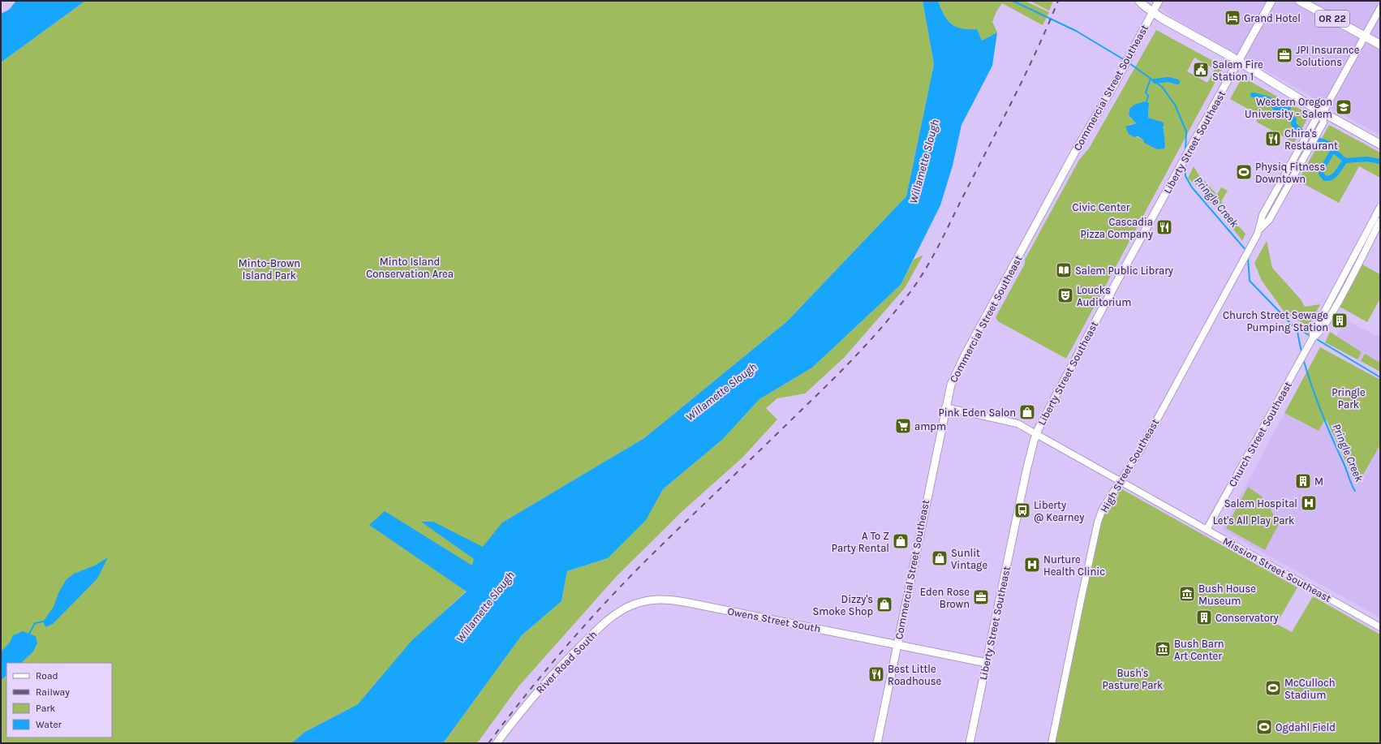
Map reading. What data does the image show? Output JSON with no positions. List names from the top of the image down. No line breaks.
{"streets":{"highway":["OR 22"],"main road":["Commercial Street Southeast","Liberty Street Southeast","Owens Street South","River Road South"],"street":["Church Street Southeast","High Street Southeast","Mission Street Southeast"]},"crossings":[["OR 22","High Street Southeast"],["Commercial Street Southeast","Mission Street Southeast"],["Commercial Street Southeast","Owens Street South"],["Liberty Street Southeast","Mission Street Southeast"],["Liberty Street Southeast","Owens Street South"],["Church Street Southeast","Mission Street Southeast"],["High Street Southeast","Mission Street Southeast"],["Owens Street South","River Road South"]],"water":["Willamette Slough","Pringle Creek"],"parks":["Civic Center","Minto Island Conservation Area","Minto-Brown Island Park","Pringle Park","Let's All Play Park","Bush's Pasture Park"],"places":{"hotel":["Grand Hotel"],"office":["JPI Insurance Solutions","Eden Rose Brown"],"public building":["Salem Fire Station 1"],"school or university":["Western Oregon University - Salem"],"restaurant":["Chira's Restaurant","Cascadia Pizza Company","Best Little Roadhouse"],"sports":["Physiq Fitness Downtown","McCulloch Stadium","Ogdahl Field"],"library":["Salem Public Library"],"theatre":["Loucks Auditorium"],"building":["Church Street Sewage Pumping Station","M","Conservatory"],"shop":["Pink Eden Salon","A To Z Party Rental","Sunlit Vintage","Dizzy's Smoke Shop"],"supermarket":["ampm"],"hospital":["Salem Hospital","Nurture Health Clinic"],"bus stop":["Liberty @ Kearney"],"museum":["Bush House Museum","Bush Barn Art Center"]},"legend":["Road","Railway","Park","Water"]}
